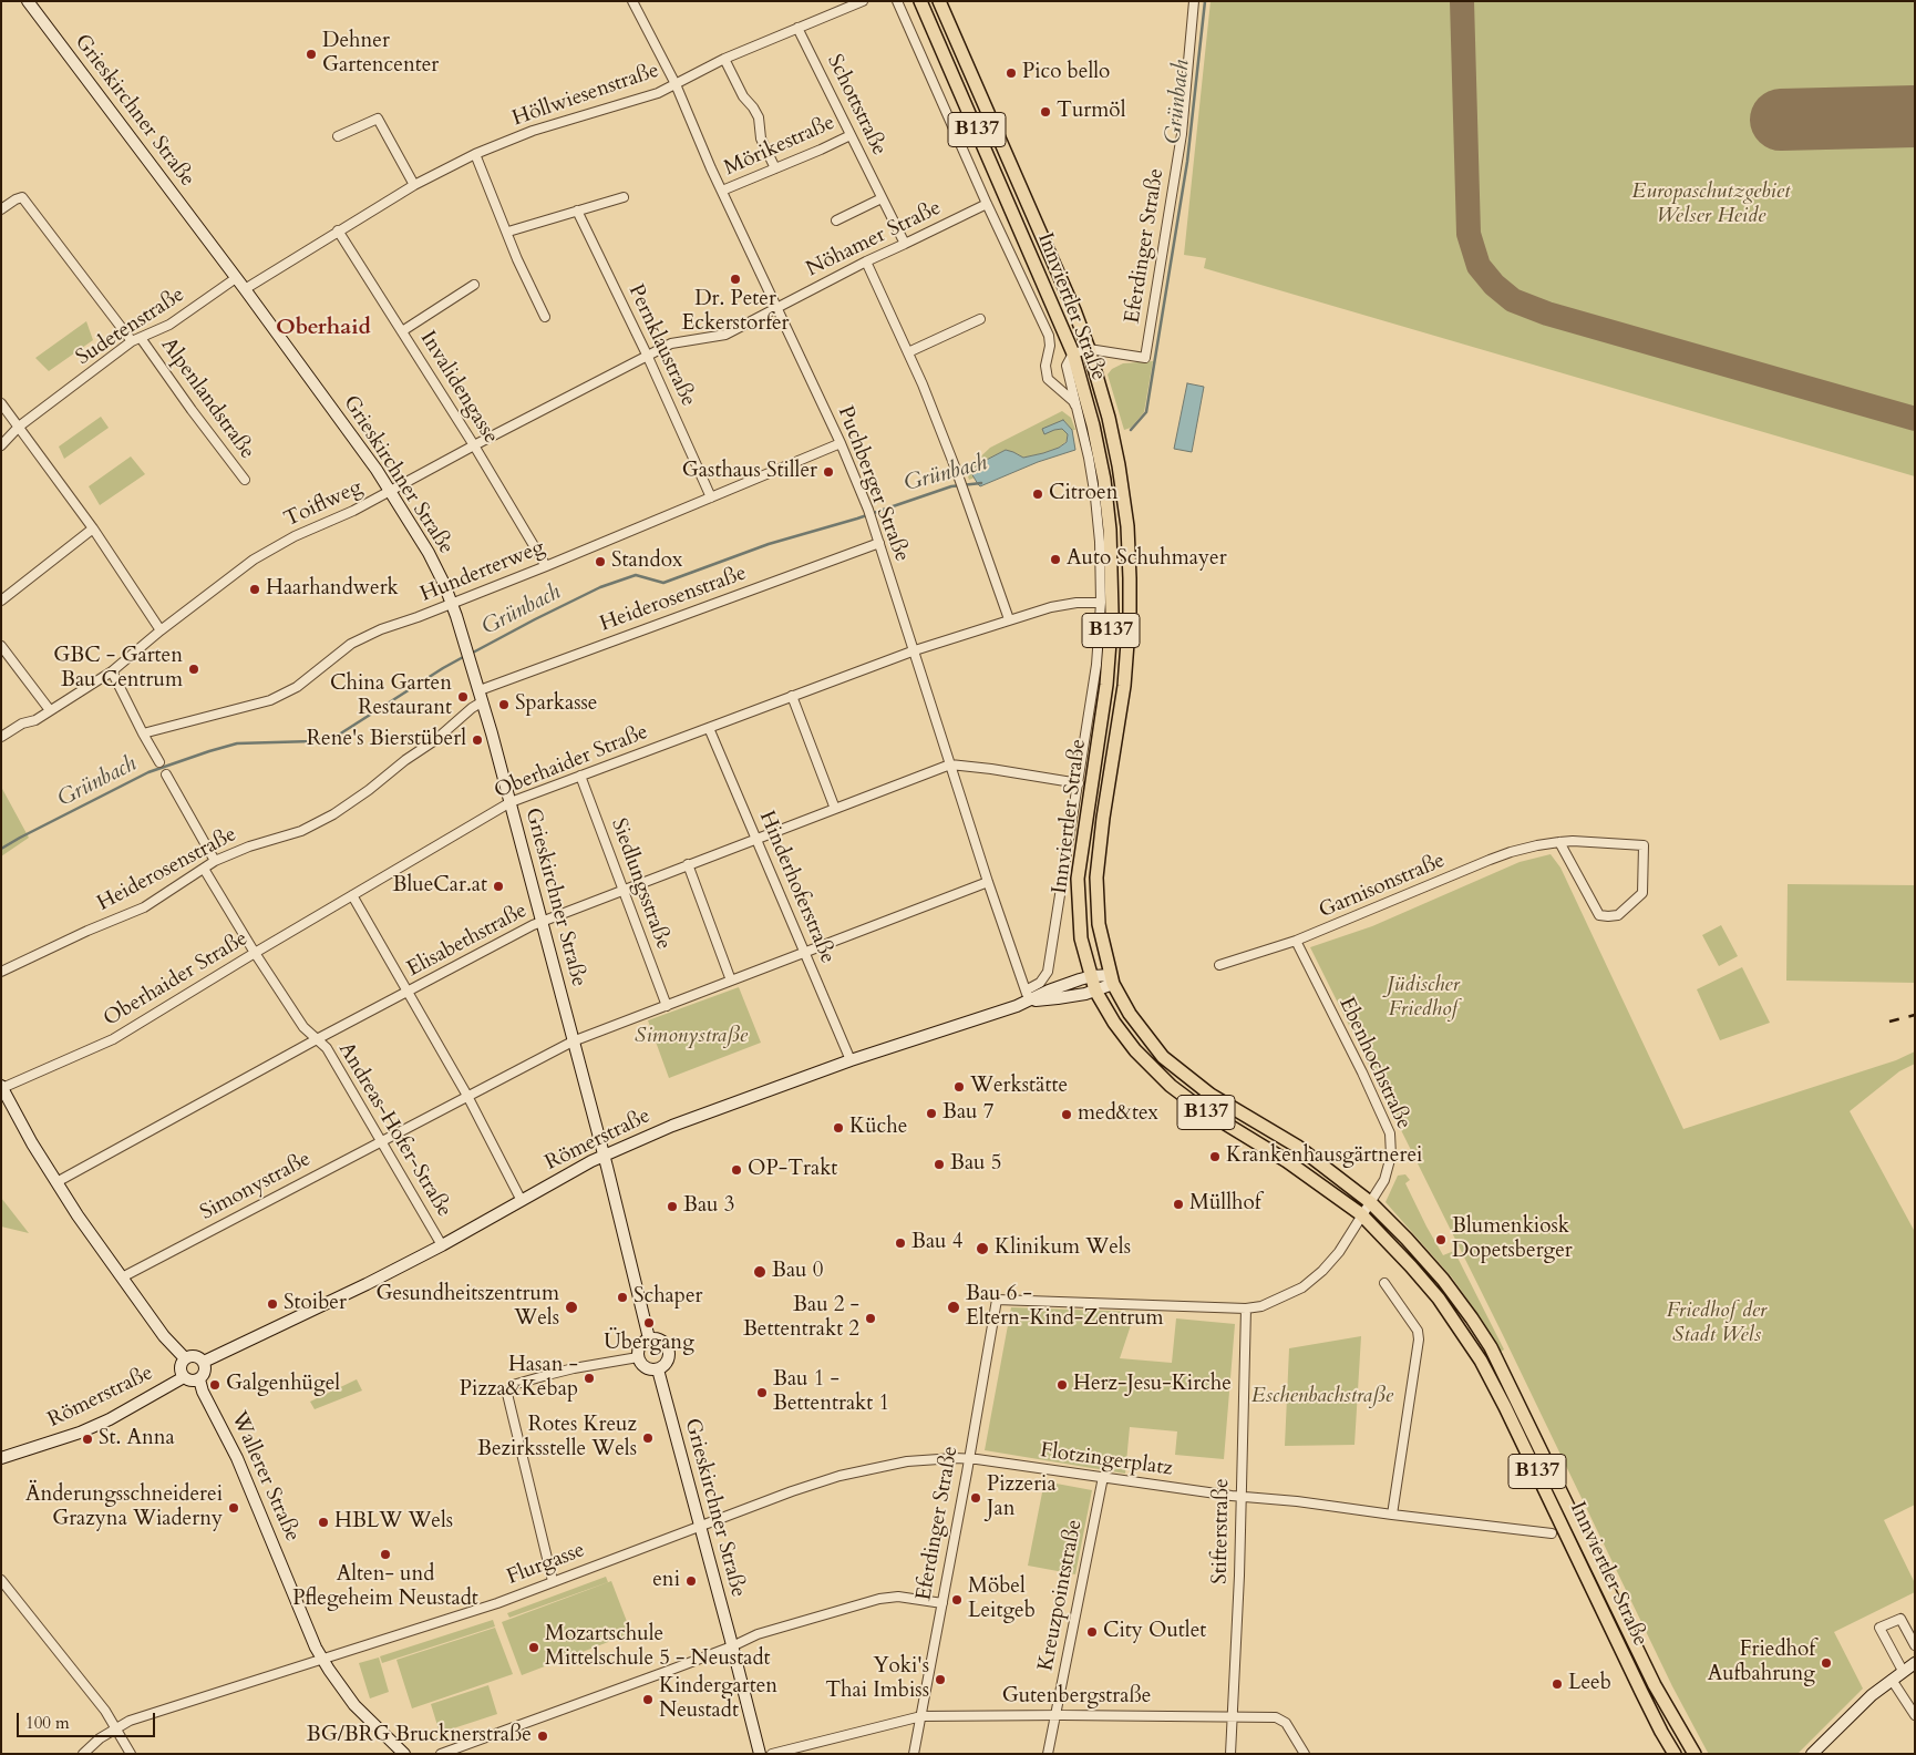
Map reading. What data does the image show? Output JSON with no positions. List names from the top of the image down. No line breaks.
{"streets":{"main road":["Grieskirchner Straße","B137","Innviertler Straße","Römerstraße","Wallerer Straße"],"street":["Höllwiesenstraße","Schottstraße","Mörikestraße","Nöhamer Straße","Eferdinger Straße","Sudetenstraße","Pernklaustraße","Invalidengasse","Alpenlandstraße","Puchberger Straße","Toiflweg","Hunderterweg","Heiderosenstraße","Oberhaider Straße","Siedlungsstraße","Garnisonstraße","Hinderhoferstraße","Elisabethstraße","Ebenhochstraße","Andreas-Hofer-Straße","Simonystraße","Flotzingerplatz","Stifterstraße","Flurgasse","Kreuzpointstraße","Gutenbergstraße"]},"crossings":[["Höllwiesenstraße","Schottstraße"],["Höllwiesenstraße","Grieskirchner Straße"],["Höllwiesenstraße","Invalidengasse"],["Höllwiesenstraße","Puchberger Straße"],["Schottstraße","Mörikestraße"],["Schottstraße","Nöhamer Straße"],["Grieskirchner Straße","Sudetenstraße"],["Grieskirchner Straße","Toiflweg"],["Grieskirchner Straße","Hunderterweg"],["Grieskirchner Straße","Heiderosenstraße"],["Grieskirchner Straße","Oberhaider Straße"],["Grieskirchner Straße","Elisabethstraße"],["Grieskirchner Straße","Römerstraße"],["Grieskirchner Straße","Simonystraße"],["Grieskirchner Straße","Flurgasse"],["Mörikestraße","Puchberger Straße"],["Nöhamer Straße","Puchberger Straße"],["Nöhamer Straße","Toiflweg"],["Eferdinger Straße","Innviertler Straße"],["Eferdinger Straße","Ebenhochstraße"],["Eferdinger Straße","Flotzingerplatz"],["Eferdinger Straße","Stifterstraße"],["Eferdinger Straße","Flurgasse"],["Eferdinger Straße","Gutenbergstraße"],["Innviertler Straße","Ebenhochstraße"],["Innviertler Straße","Römerstraße"],["Sudetenstraße","Alpenlandstraße"],["Pernklaustraße","Toiflweg"],["Pernklaustraße","Hunderterweg"],["Invalidengasse","Toiflweg"],["Invalidengasse","Hunderterweg"],["Puchberger Straße","Toiflweg"],["Puchberger Straße","Hunderterweg"],["Puchberger Straße","Heiderosenstraße"],["Puchberger Straße","Oberhaider Straße"],["Puchberger Straße","Elisabethstraße"],["Puchberger Straße","Römerstraße"],["Puchberger Straße","Simonystraße"],["Heiderosenstraße","Andreas-Hofer-Straße"],["Oberhaider Straße","Siedlungsstraße"],["Oberhaider Straße","Hinderhoferstraße"],["Oberhaider Straße","Andreas-Hofer-Straße"],["Siedlungsstraße","Elisabethstraße"],["Siedlungsstraße","Simonystraße"],["Garnisonstraße","Ebenhochstraße"],["Hinderhoferstraße","Elisabethstraße"],["Hinderhoferstraße","Römerstraße"],["Hinderhoferstraße","Simonystraße"],["Elisabethstraße","Andreas-Hofer-Straße"],["Ebenhochstraße","Stifterstraße"],["Andreas-Hofer-Straße","Römerstraße"],["Andreas-Hofer-Straße","Simonystraße"],["Römerstraße","Wallerer Straße"],["Flotzingerplatz","Stifterstraße"],["Flotzingerplatz","Flurgasse"],["Flotzingerplatz","Kreuzpointstraße"],["Wallerer Straße","Flurgasse"],["Stifterstraße","Gutenbergstraße"],["Kreuzpointstraße","Gutenbergstraße"]],"districts":["Oberhaid"],"water":["Grünbach"],"parks":["Europaschutzgebiet Welser Heide","Jüdischer Friedhof","Simonystraße","Friedhof der Stadt Wels","Eschenbachstraße"],"places":["Dehner Gartencenter","Pico bello","Turmöl","Dr. Peter Eckerstorfer","Gasthaus Stiller","Citroen","Auto Schuhmayer","Standox","Haarhandwerk","GBC - Garten Bau Centrum","China Garten Restaurant","Sparkasse","Rene's Bierstüberl","BlueCar.at","Werkstätte","Bau 7","med&tex","Küche","Krankenhausgärtnerei","Bau 5","OP-Trakt","Müllhof","Bau 3","Blumenkiosk Dopetsberger","Bau 4","Klinikum Wels","Bau 0","Schaper","Stoiber","Gesundheitszentrum Wels","Bau 6 - Eltern-Kind-Zentrum","Bau 2 - Bettentrakt 2","Übergang","Hasan - Pizza&Kebap","Galgenhügel","Herz-Jesu-Kirche","Bau 1 - Bettentrakt 1","Rotes Kreuz Bezirksstelle Wels","St. Anna","Pizzeria Jan","Änderungsschneiderei Grazyna Wiaderny","HBLW Wels","Alten- und Pflegeheim Neustadt","eni","Möbel Leitgeb","City Outlet","Mozartschule Mittelschule 5 - Neustadt","Friedhof Aufbahrung","Yoki's Thai Imbiss","Leeb","Kindergarten Neustadt","BG/BRG Brucknerstraße"],"scale_bar":"100 m"}
